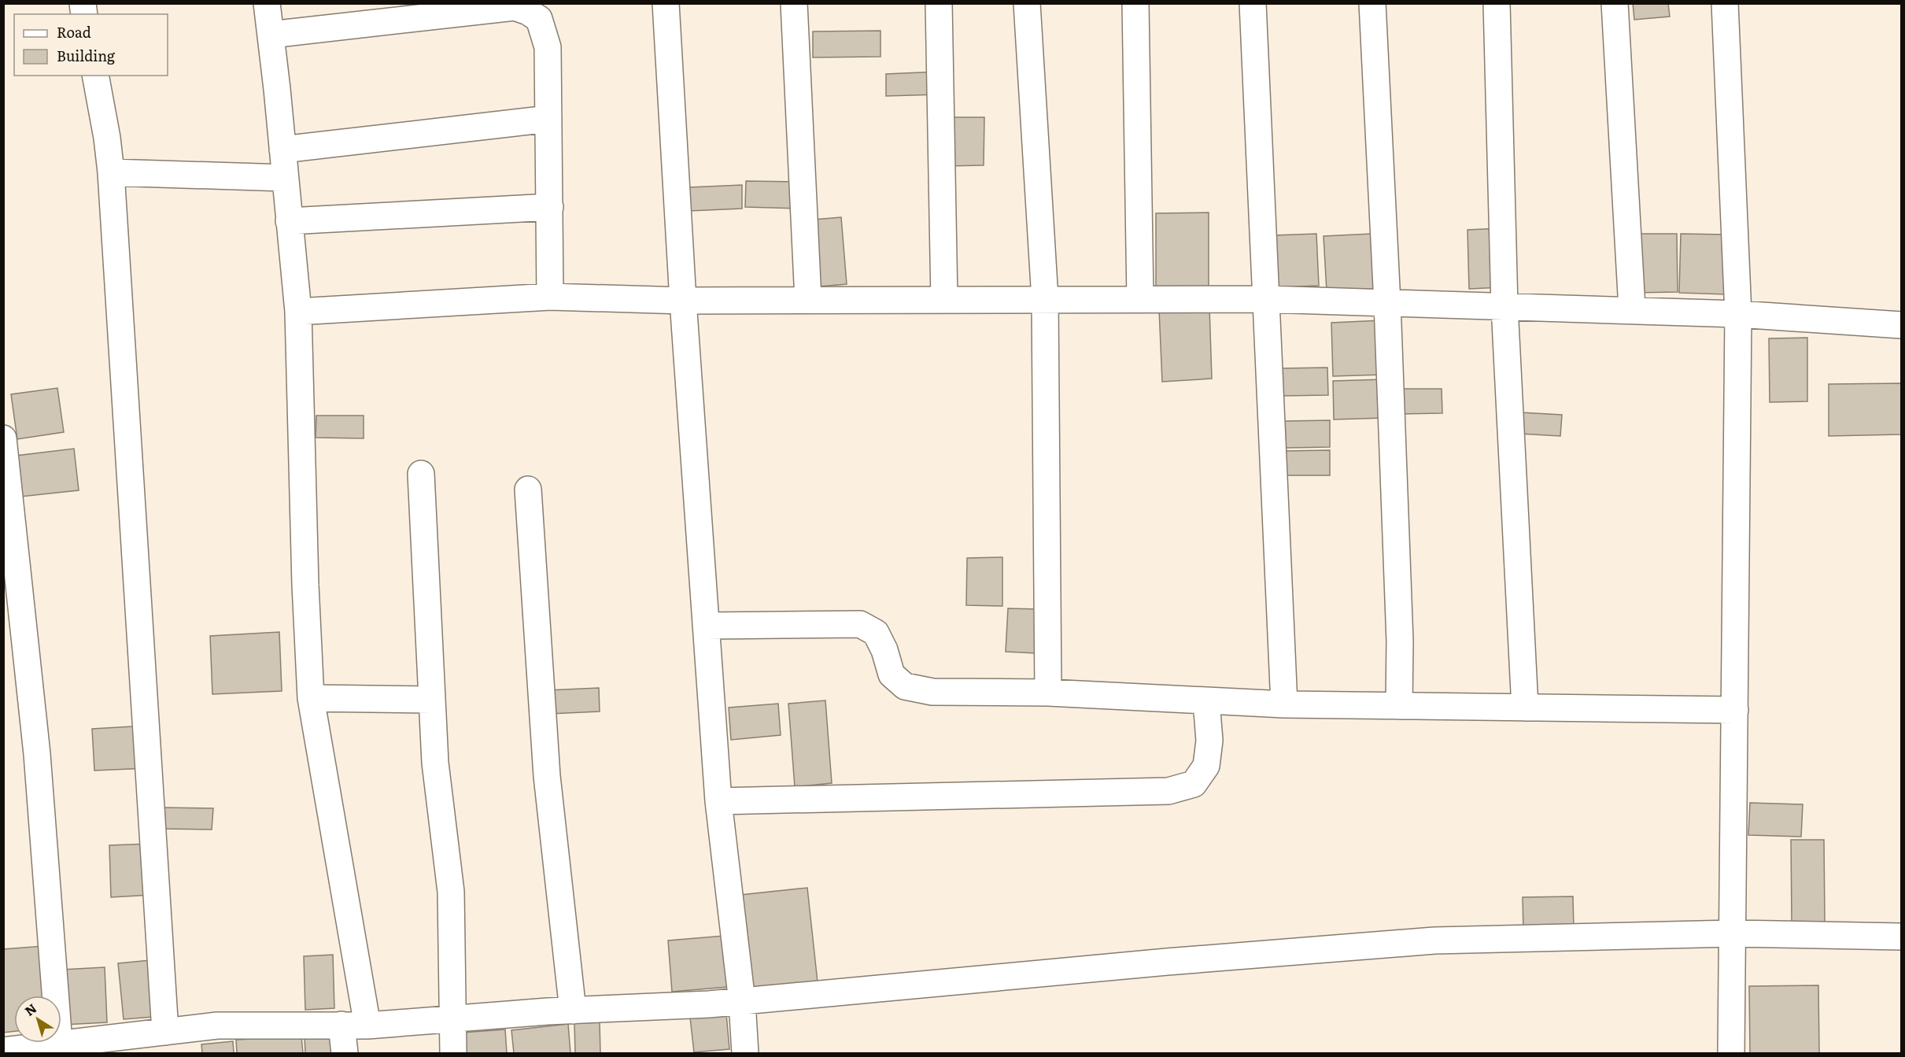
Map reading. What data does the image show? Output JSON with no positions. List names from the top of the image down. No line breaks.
{"legend":["Road","Building"],"north":"top left"}
